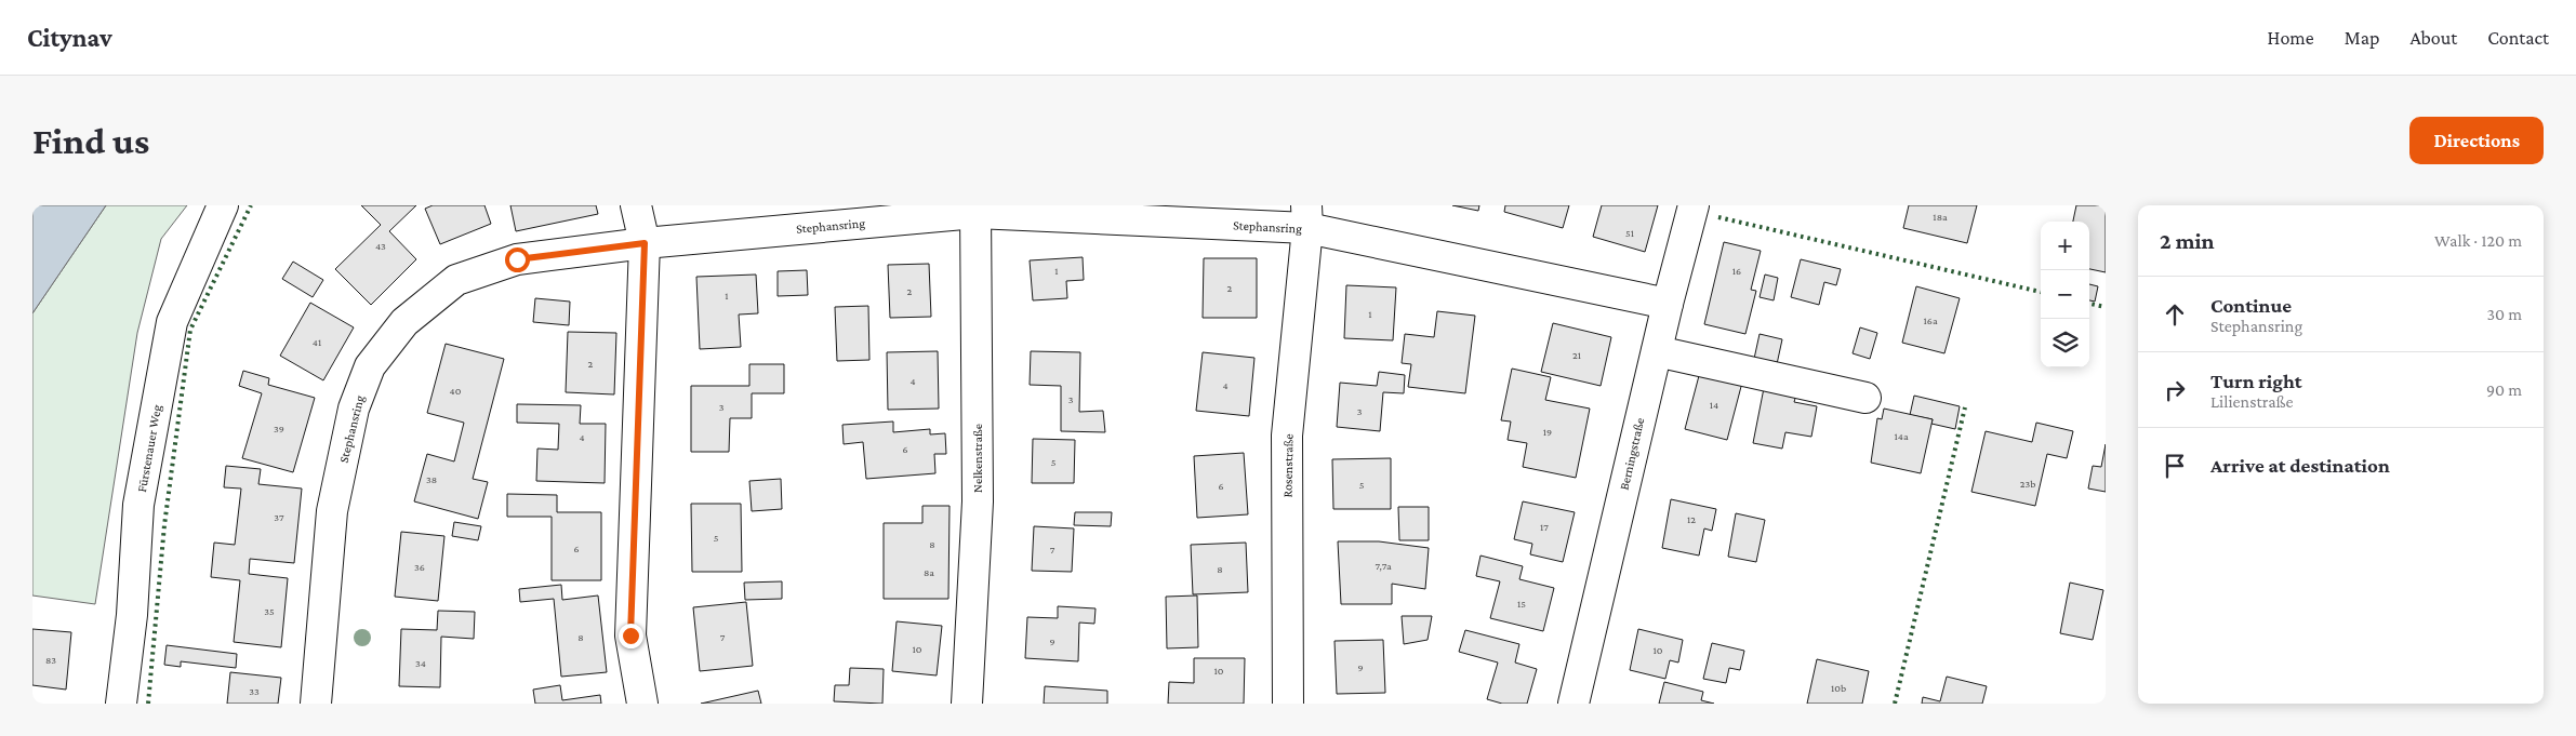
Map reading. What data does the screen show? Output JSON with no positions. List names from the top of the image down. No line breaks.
{"streets":{"street":["Stephansring","Fürstenauer Weg","Berningstraße","Nelkenstraße","Rosenstraße"]},"crossings":[["Stephansring","Berningstraße"],["Stephansring","Nelkenstraße"],["Stephansring","Rosenstraße"]],"house_numbers":["18a","51","43","1","16","2","2","1","1","16a","41","21","2","4","4","40","3","14","3","3","39","19","14a","4","6","5","38","23b","5","6","37","12","17","5","8","6","7","7,7a","36","8","8a","15","35","8","7","9","10","10","83","34","9","10","10b","33"],"page":{"header":"Citynav","nav":["Home","Map","About","Contact"],"buttons":"Directions","title":"Find us","heading":["2 min","Walk · 120 m"],"map_buttons":["+","−"],"list":[["Continue","Stephansring","30 m"],["Turn right","Lilienstraße","90 m"],"Arrive at destination"]}}
